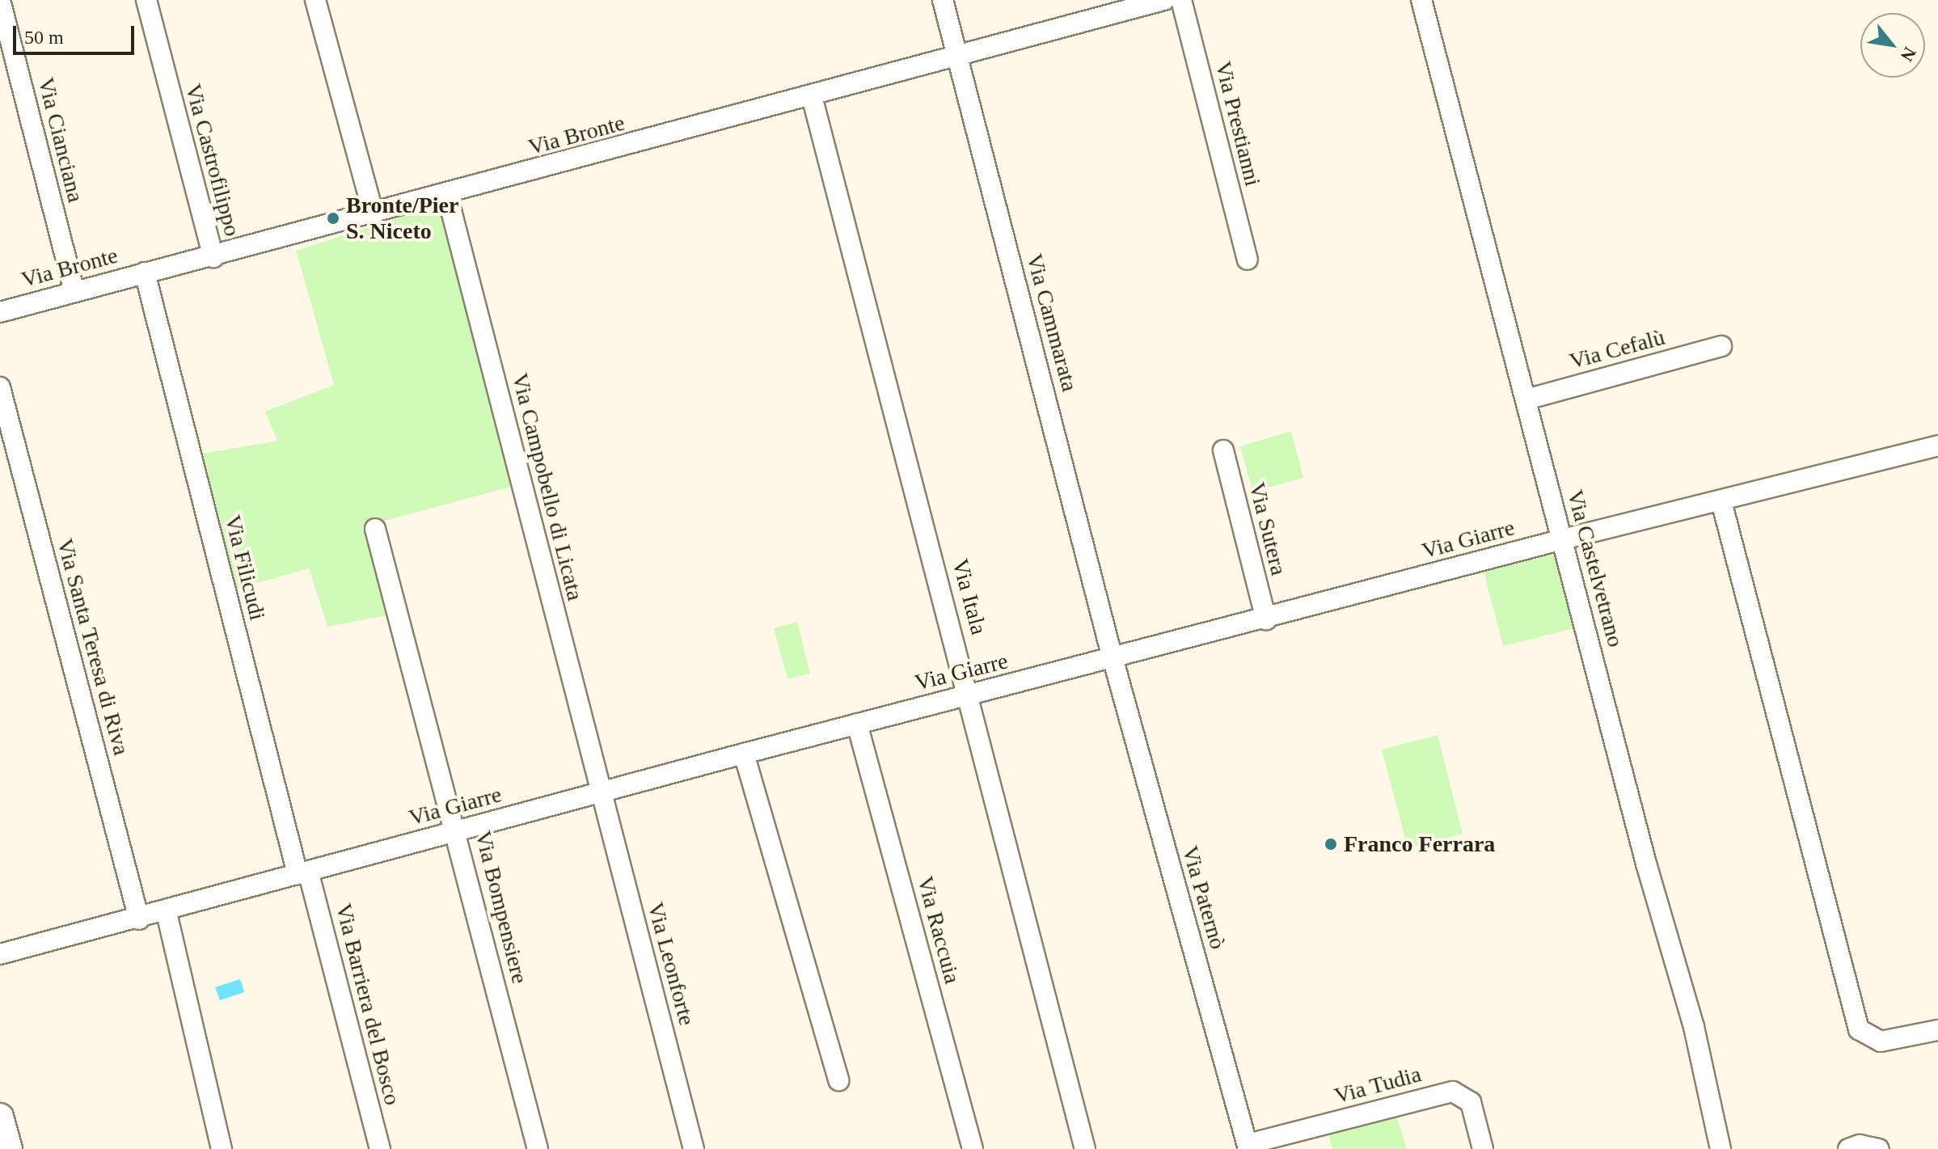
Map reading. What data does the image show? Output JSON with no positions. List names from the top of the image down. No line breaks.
{"streets":{"street":["Via Prestianni","Via Bronte","Via Cianciana","Via Castrofilippo","Via Cammarata","Via Cefalù","Via Campobello di Licata","Via Sutera","Via Giarre","Via Filicudi","Via Castelvetrano","Via Itala","Via Santa Teresa di Riva","Via Paternò","Via Bompensiere","Via Raccuia","Via Leonforte","Via Barriera del Bosco","Via Tudia"]},"crossings":[["Via Bronte","Via Cianciana"],["Via Bronte","Via Castrofilippo"],["Via Bronte","Via Cammarata"],["Via Bronte","Via Campobello di Licata"],["Via Bronte","Via Filicudi"],["Via Bronte","Via Itala"],["Via Cammarata","Via Giarre"],["Via Cammarata","Via Paternò"],["Via Cefalù","Via Castelvetrano"],["Via Campobello di Licata","Via Giarre"],["Via Campobello di Licata","Via Leonforte"],["Via Sutera","Via Giarre"],["Via Giarre","Via Filicudi"],["Via Giarre","Via Castelvetrano"],["Via Giarre","Via Itala"],["Via Giarre","Via Santa Teresa di Riva"],["Via Giarre","Via Paternò"],["Via Giarre","Via Bompensiere"],["Via Giarre","Via Raccuia"],["Via Giarre","Via Leonforte"],["Via Giarre","Via Barriera del Bosco"],["Via Filicudi","Via Barriera del Bosco"],["Via Paternò","Via Tudia"]],"places":["Bronte/Pier S. Niceto","Franco Ferrara"],"scale_bar":"50 m","north":"bottom right"}
